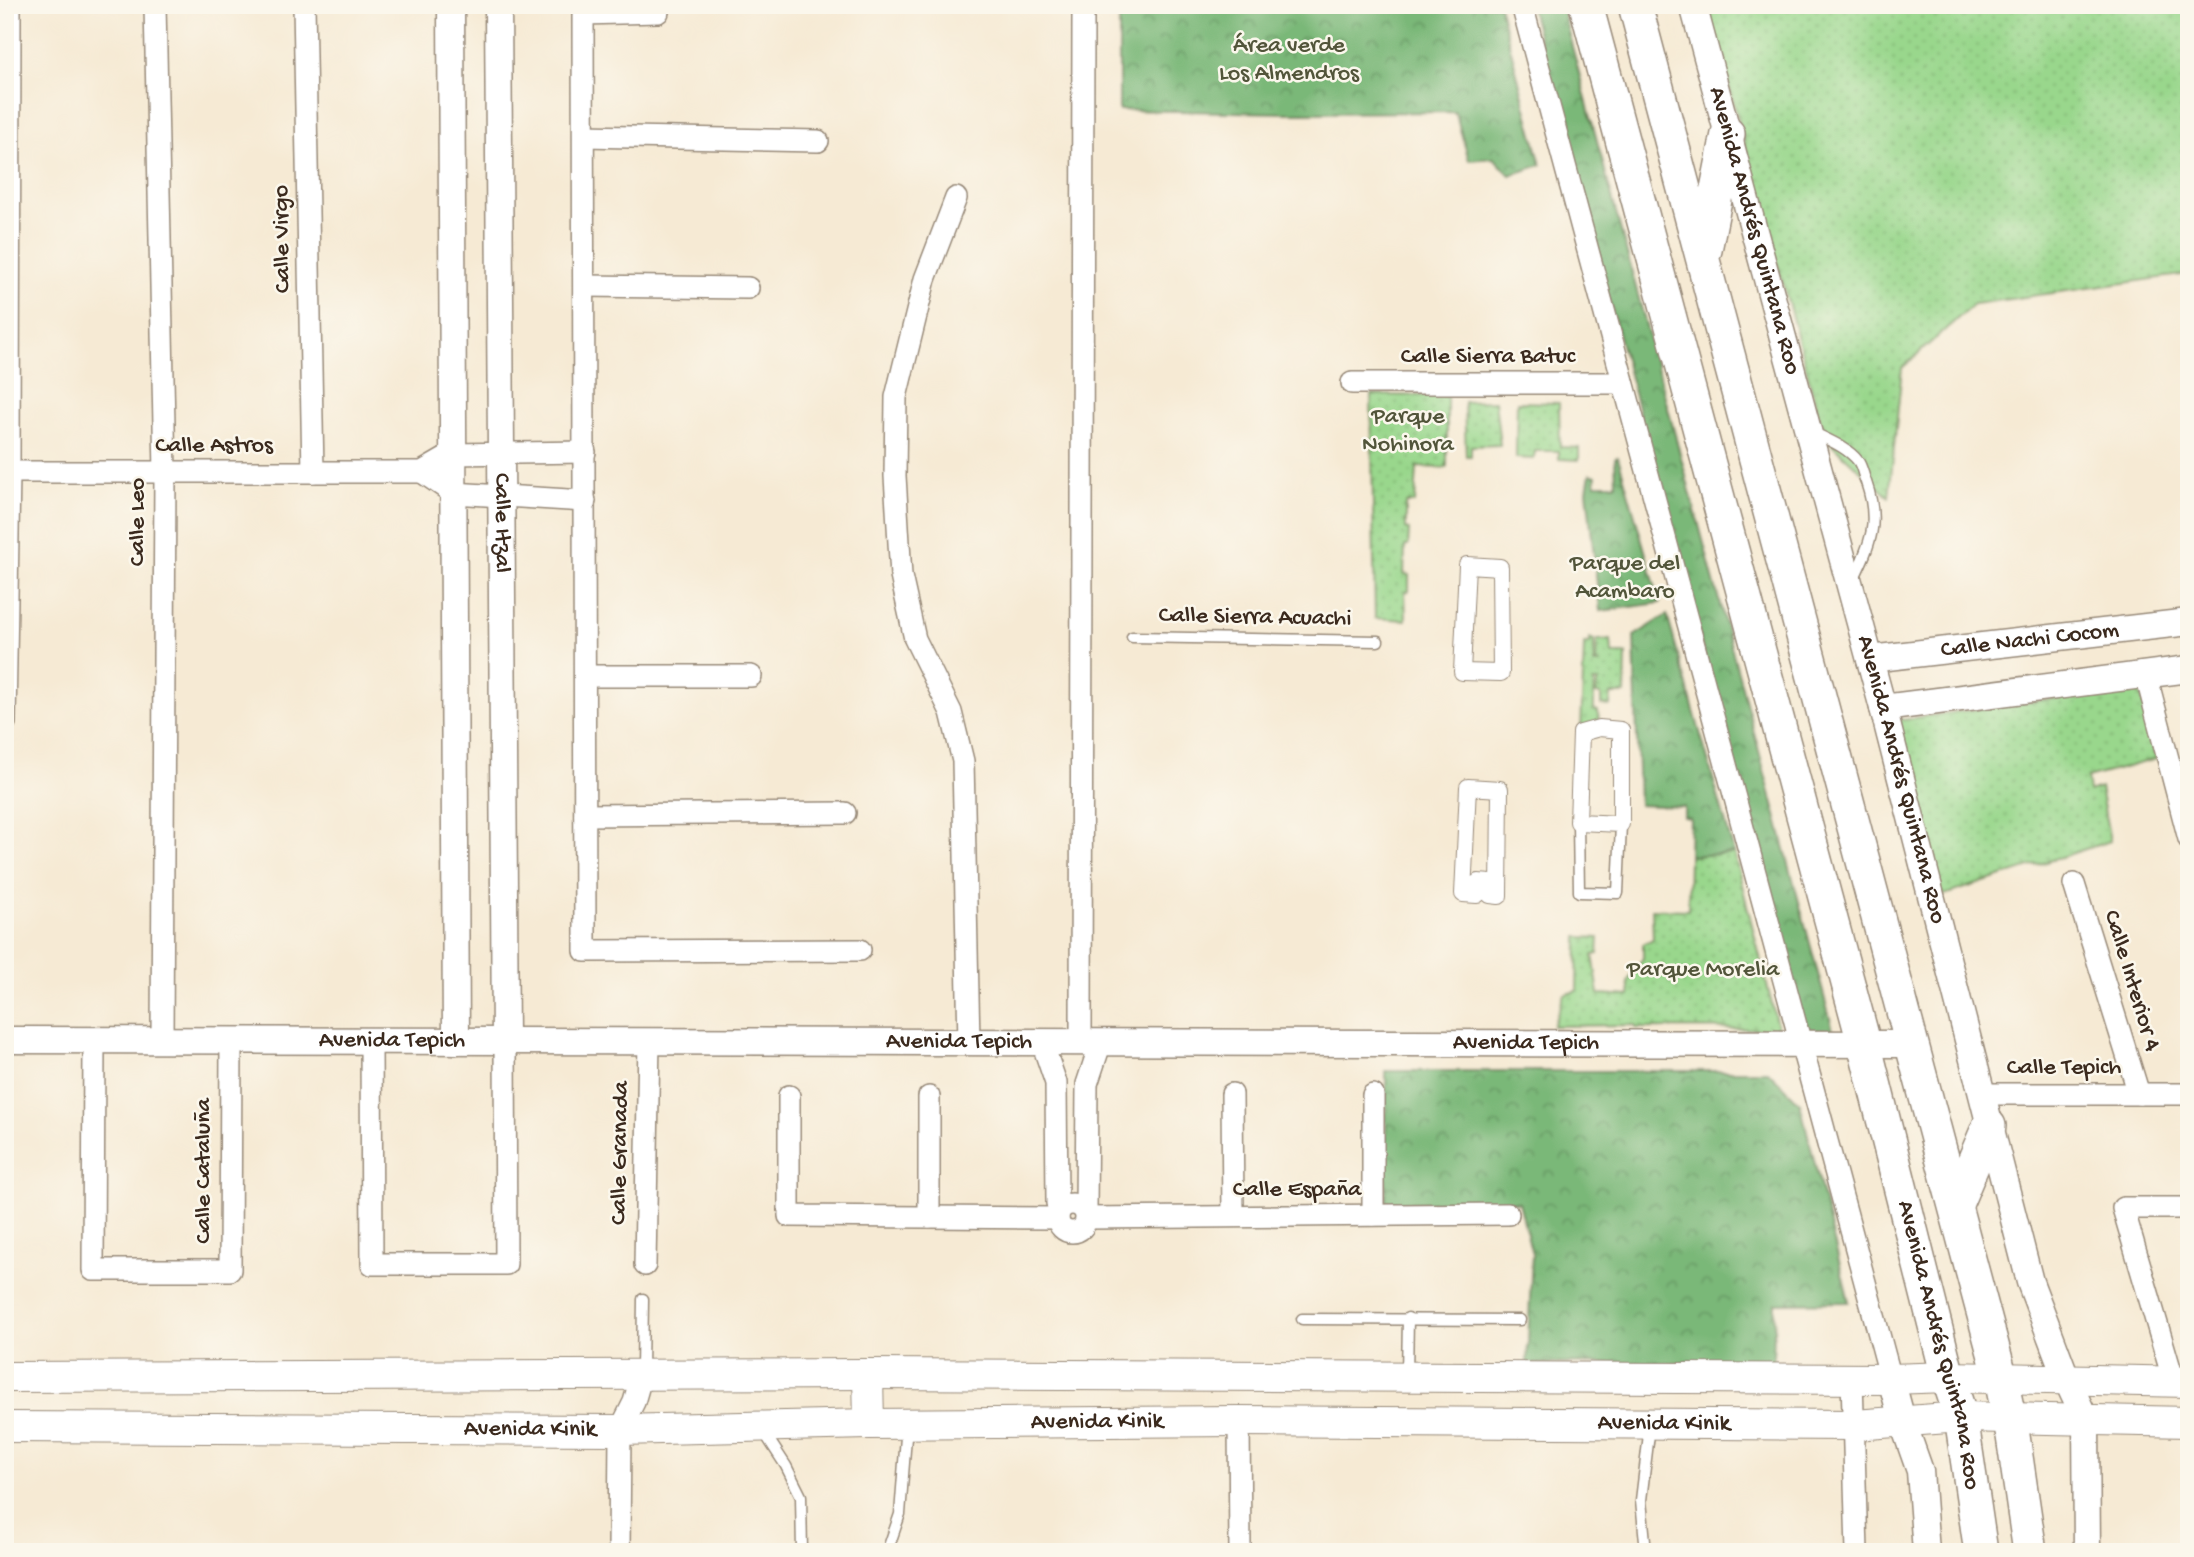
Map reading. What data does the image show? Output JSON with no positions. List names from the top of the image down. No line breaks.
{"streets":{"main road":["Avenida Andrés Quintana Roo","Avenida Kinik"],"street":["Calle Virgo","Calle Sierra Batuc","Calle Astros","Calle Leo","Calle Itzal","Calle Nachi Cocom","Calle Interior 4","Avenida Tepich","Calle Tepich","Calle Granada","Calle Cataluña","Calle España"],"lane":["Calle Sierra Acuachi"]},"crossings":[["Avenida Andrés Quintana Roo","Calle Sierra Batuc"],["Avenida Andrés Quintana Roo","Calle Nachi Cocom"],["Avenida Andrés Quintana Roo","Avenida Tepich"],["Avenida Andrés Quintana Roo","Calle Tepich"],["Avenida Andrés Quintana Roo","Avenida Kinik"],["Calle Virgo","Calle Astros"],["Calle Astros","Calle Leo"],["Calle Leo","Avenida Tepich"],["Calle Itzal","Avenida Tepich"],["Calle Interior 4","Calle Tepich"],["Avenida Tepich","Calle Granada"],["Avenida Tepich","Calle Cataluña"]],"parks":["Área verde Los Almendros","Parque Nohinora","Parque del Acambaro","Parque Morelia"]}
